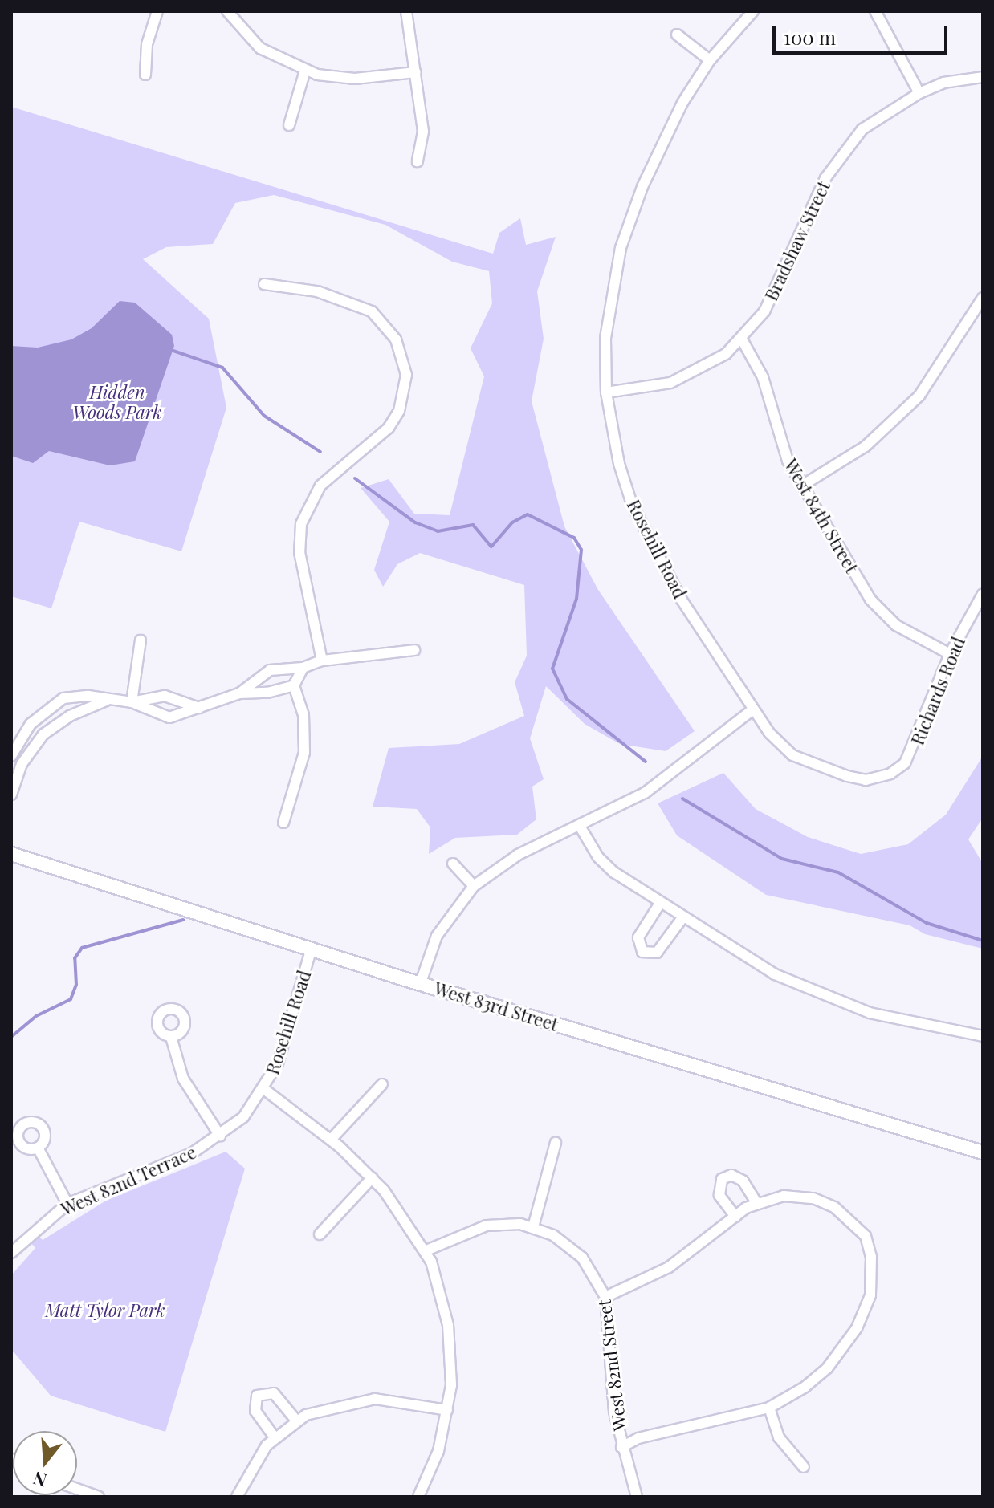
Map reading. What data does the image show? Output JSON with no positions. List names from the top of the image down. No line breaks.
{"streets":{"street":["Bradshaw Street","West 84th Street","Rosehill Road","Richards Road","West 83rd Street","West 82nd Terrace","West 82nd Street"]},"crossings":[["Bradshaw Street","West 84th Street"],["Bradshaw Street","Rosehill Road"],["West 84th Street","Richards Road"],["Rosehill Road","Richards Road"],["Rosehill Road","West 83rd Street"],["Rosehill Road","West 82nd Terrace"],["Rosehill Road","West 82nd Street"]],"parks":["Hidden Woods Park","Matt Tylor Park"],"scale_bar":"100 m","north":"bottom"}
